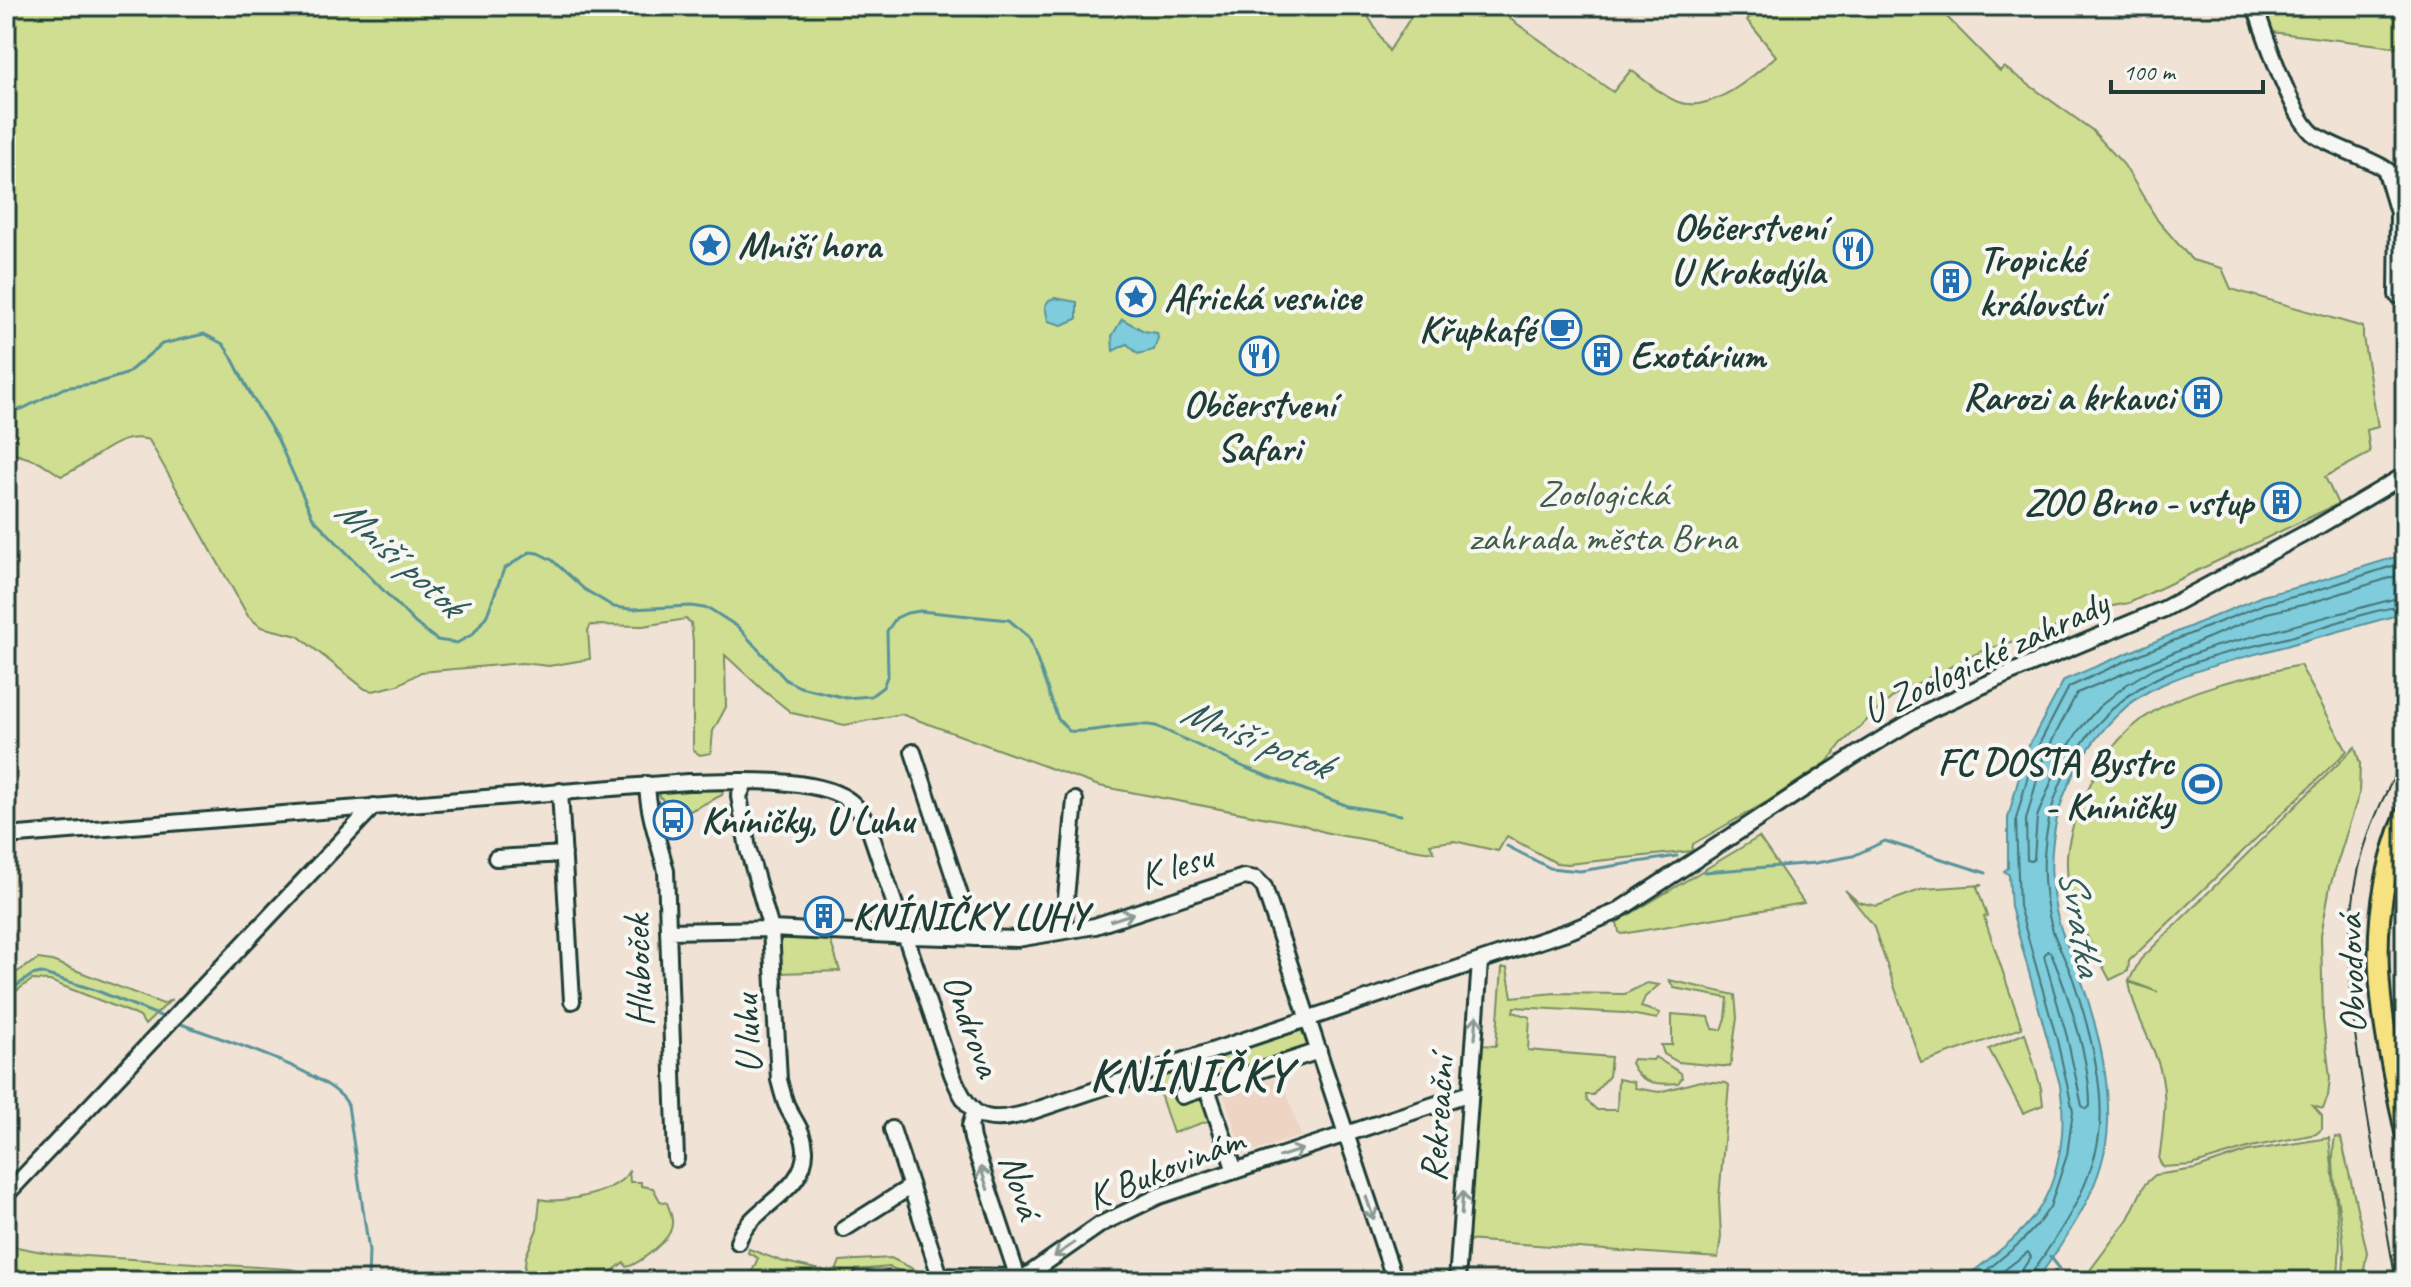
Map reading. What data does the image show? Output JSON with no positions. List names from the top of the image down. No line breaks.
{"streets":{"main road":["Obvodová"],"street":["U Zoologické zahrady","K lesu","Hluboček","Ondrova","U luhu","Rekreační","K Bukovinám","Nová"]},"crossings":[["U Zoologické zahrady","Ondrova"],["K lesu","Hluboček"],["K lesu","Ondrova"],["K lesu","U luhu"],["K lesu","K Bukovinám"],["Hluboček","Ondrova"],["Ondrova","U luhu"],["Ondrova","Rekreační"],["Ondrova","Nová"],["Rekreační","K Bukovinám"],["K Bukovinám","Nová"]],"one_way":["Rekreační"],"districts":["KNÍNIČKY"],"water":["Mniší potok","Svratka"],"parks":["Zoologická zahrada města Brna"],"places":{"place":["Mniší hora","Africká vesnice"],"restaurant":["Občerstvení U Krokodýla","Občerstvení Safari"],"building":["Tropické království","Exotárium","Rarozi a krkavci","ZOO Brno - vstup","KNÍNIČKY LUHY"],"cafe":["Křupkafé"],"sports":["FC DOSTA Bystrc - Kníničky"],"bus stop":["Kníničky, U Luhu"]},"scale_bar":"100 m"}
